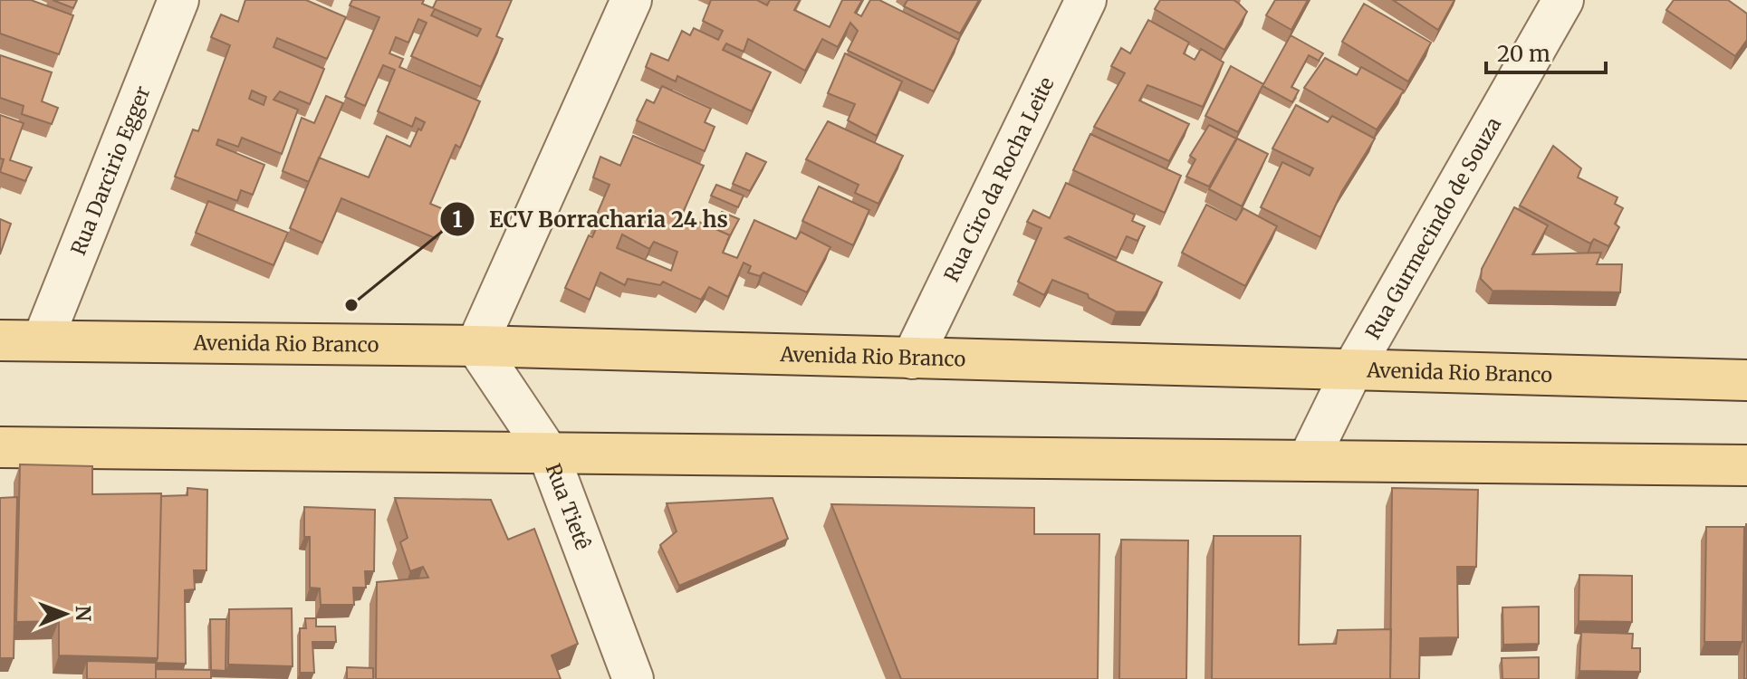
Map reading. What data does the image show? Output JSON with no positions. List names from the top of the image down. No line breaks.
{"streets":{"main road":["Avenida Rio Branco"],"street":["Rua Darcirio Egger","Rua Ciro da Rocha Leite","Rua Gurmecindo de Souza","Rua Tietê"]},"crossings":[["Rua Darcirio Egger","Avenida Rio Branco"],["Rua Ciro da Rocha Leite","Avenida Rio Branco"],["Rua Gurmecindo de Souza","Avenida Rio Branco"],["Avenida Rio Branco","Rua Tietê"]],"places":["ECV Borracharia 24 hs"],"scale_bar":"20 m","north":"right"}
